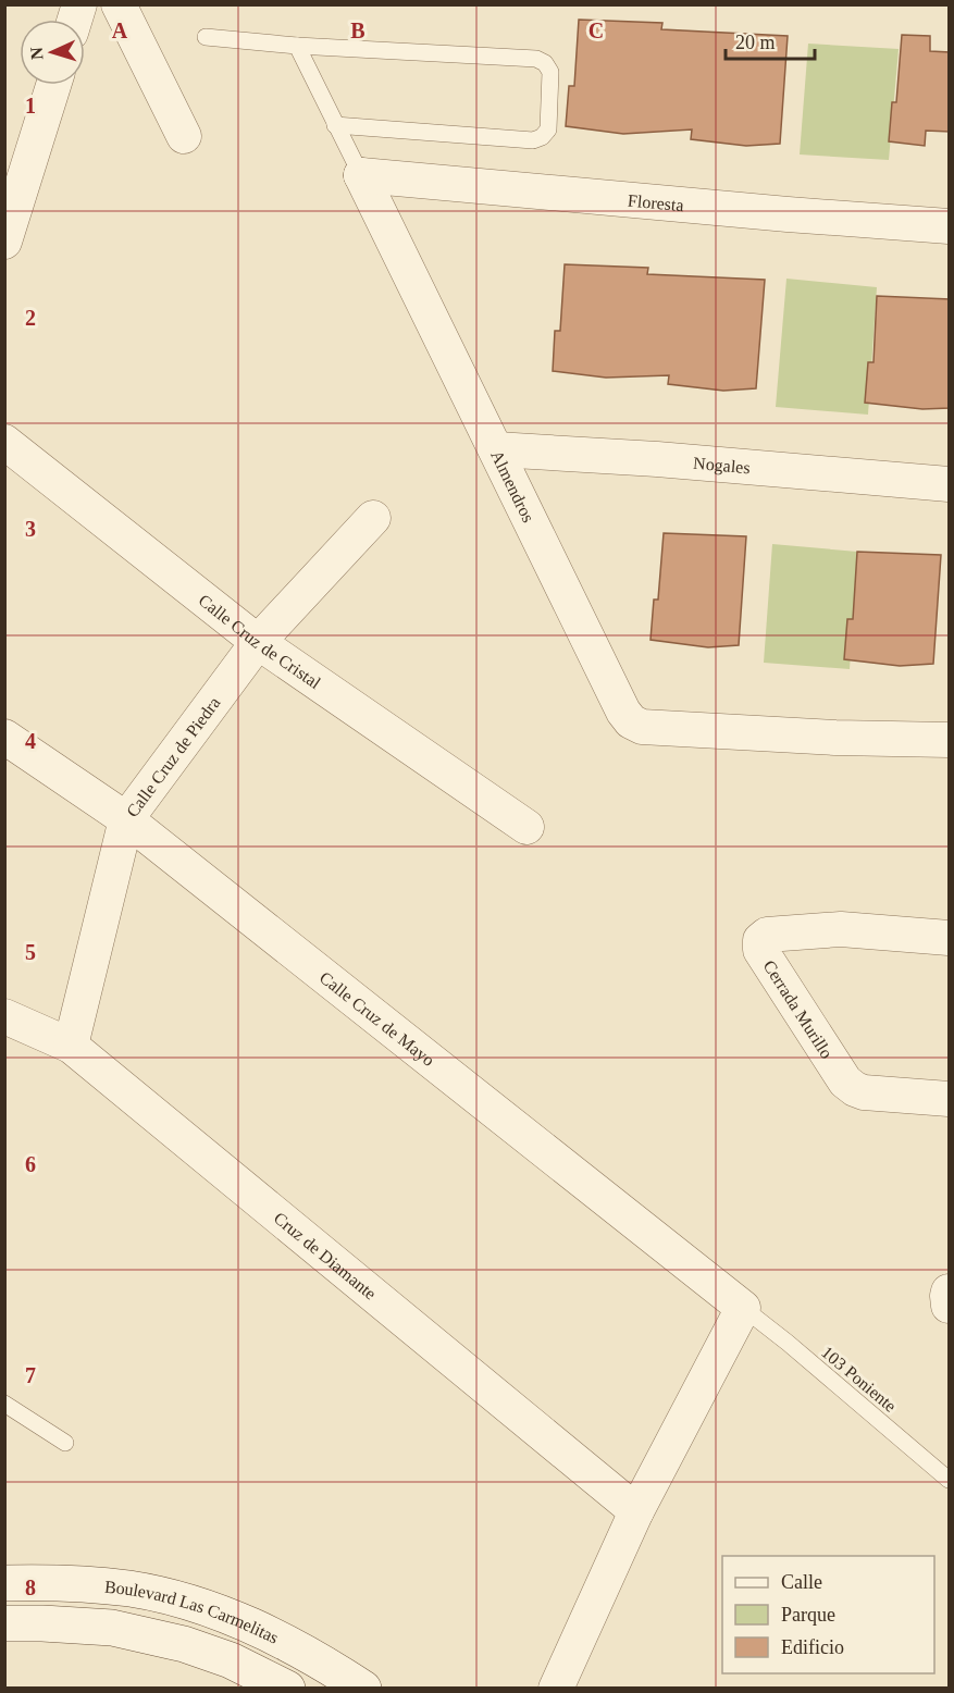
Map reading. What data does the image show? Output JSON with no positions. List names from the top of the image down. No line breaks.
{"streets":{"main road":["Boulevard Las Carmelitas"],"street":["Floresta","Nogales","Almendros","Calle Cruz de Cristal","Calle Cruz de Piedra","Cerrada Murillo","Calle Cruz de Mayo","Cruz de Diamante"],"lane":["103 Poniente"]},"crossings":[["Floresta","Almendros"],["Nogales","Almendros"],["Calle Cruz de Cristal","Calle Cruz de Piedra"],["Calle Cruz de Piedra","Calle Cruz de Mayo"],["Calle Cruz de Piedra","Cruz de Diamante"],["Calle Cruz de Mayo","103 Poniente"]],"legend":["Calle","Parque","Edificio"],"scale_bar":"20 m","north":"left","grid":{"columns":["A","B","C"],"rows":["1","2","3","4","5","6","7","8"]}}
